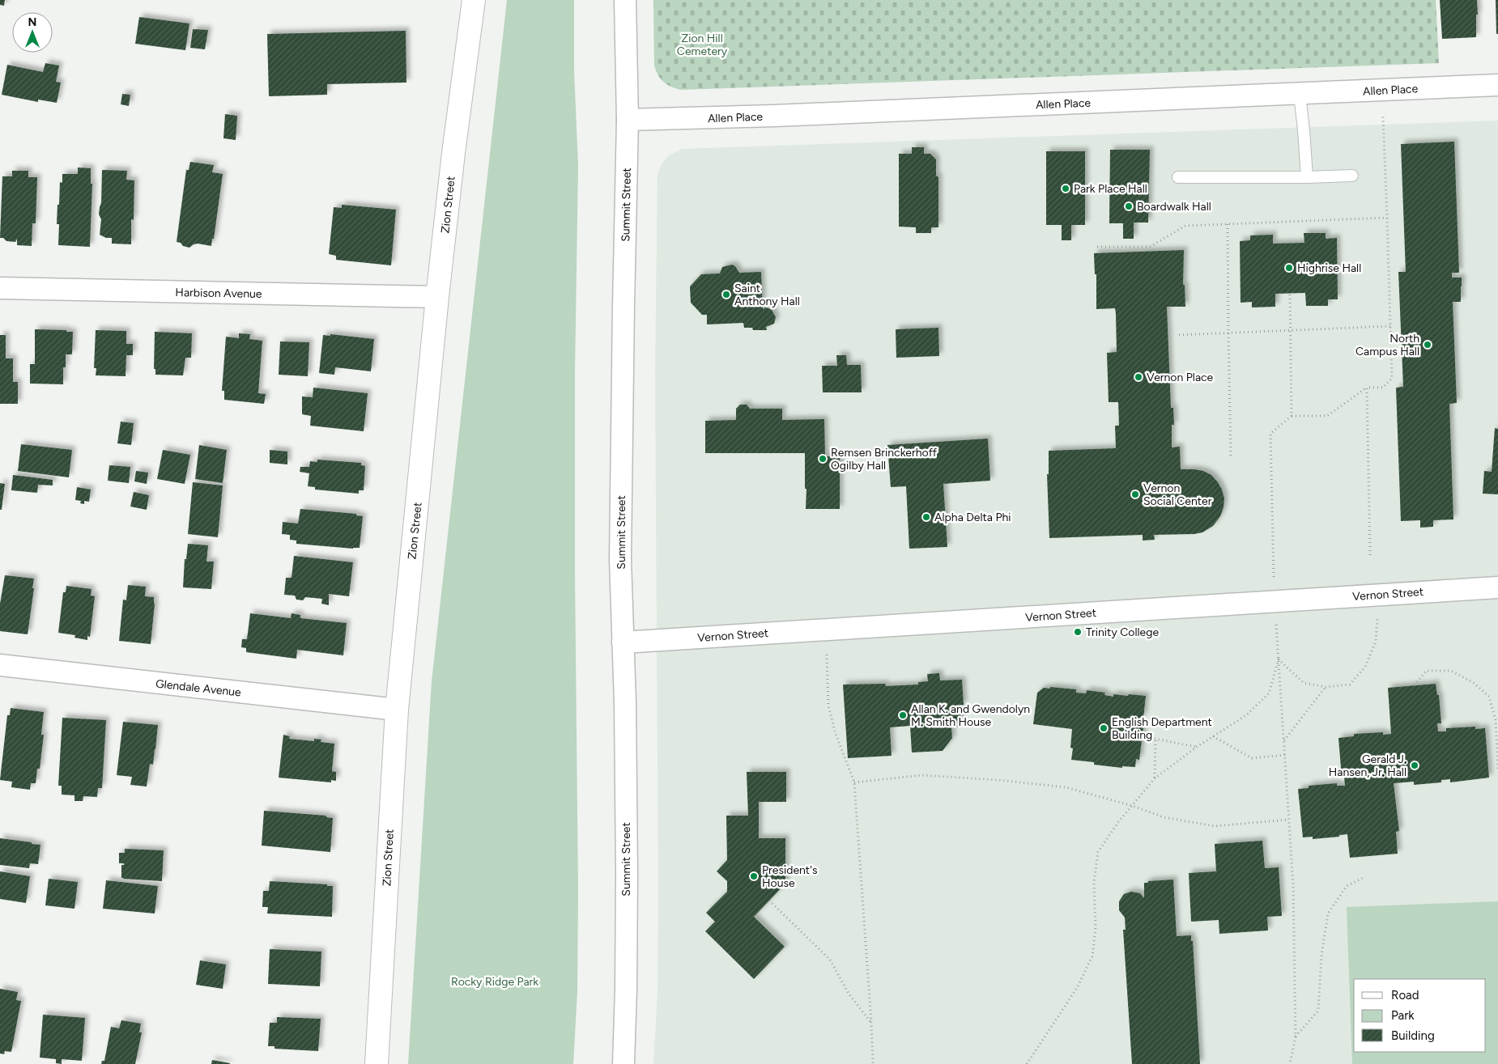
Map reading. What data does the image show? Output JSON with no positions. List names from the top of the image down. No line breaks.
{"streets":{"main road":["Zion Street"],"street":["Allen Place","Summit Street","Harbison Avenue","Vernon Street","Glendale Avenue"]},"crossings":[["Allen Place","Summit Street"],["Zion Street","Harbison Avenue"],["Zion Street","Glendale Avenue"],["Summit Street","Vernon Street"]],"parks":["Zion Hill Cemetery","Rocky Ridge Park"],"places":["Park Place Hall","Boardwalk Hall","Highrise Hall","Saint Anthony Hall","North Campus Hall","Vernon Place","Remsen Brinckerhoff Ogilby Hall","Vernon Social Center","Alpha Delta Phi","Trinity College","Allan K. and Gwendolyn M. Smith House","English Department Building","Gerald J. Hansen, Jr. Hall","President's House"],"legend":["Road","Park","Building"],"north":"top"}
